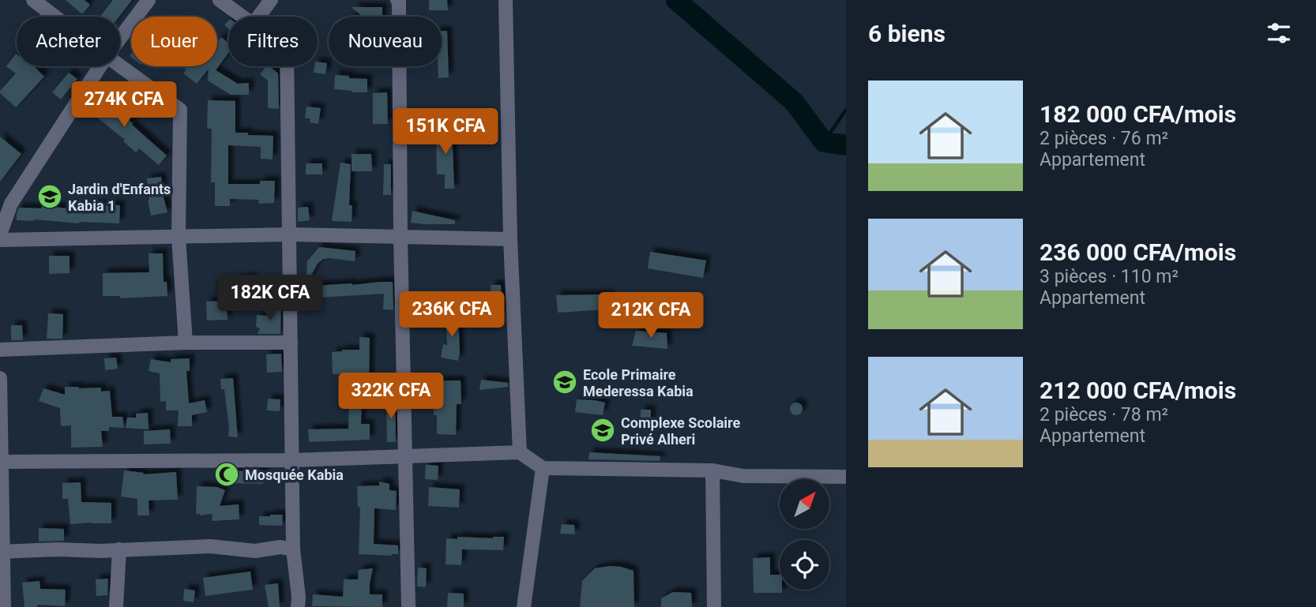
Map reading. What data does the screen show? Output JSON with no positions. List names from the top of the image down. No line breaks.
{"places":{"school or university":["Jardin d'Enfants Kabia 1","Ecole Primaire Mederessa Kabia","Complexe Scolaire Privé Alheri"],"mosque":["Mosquée Kabia"]},"north":"top right","page":{"heading":"6 biens","chip":["Acheter","Louer","Filtres","Nouveau"],"list":[{"name":"182 000 CFA/mois","note":"2 pièces · 76 m² · Appartement"},{"name":"236 000 CFA/mois","note":"3 pièces · 110 m² · Appartement"},{"name":"212 000 CFA/mois","note":"2 pièces · 78 m² · Appartement"}],"price":["274K CFA","151K CFA","182K CFA","236K CFA","212K CFA","322K CFA"]}}
